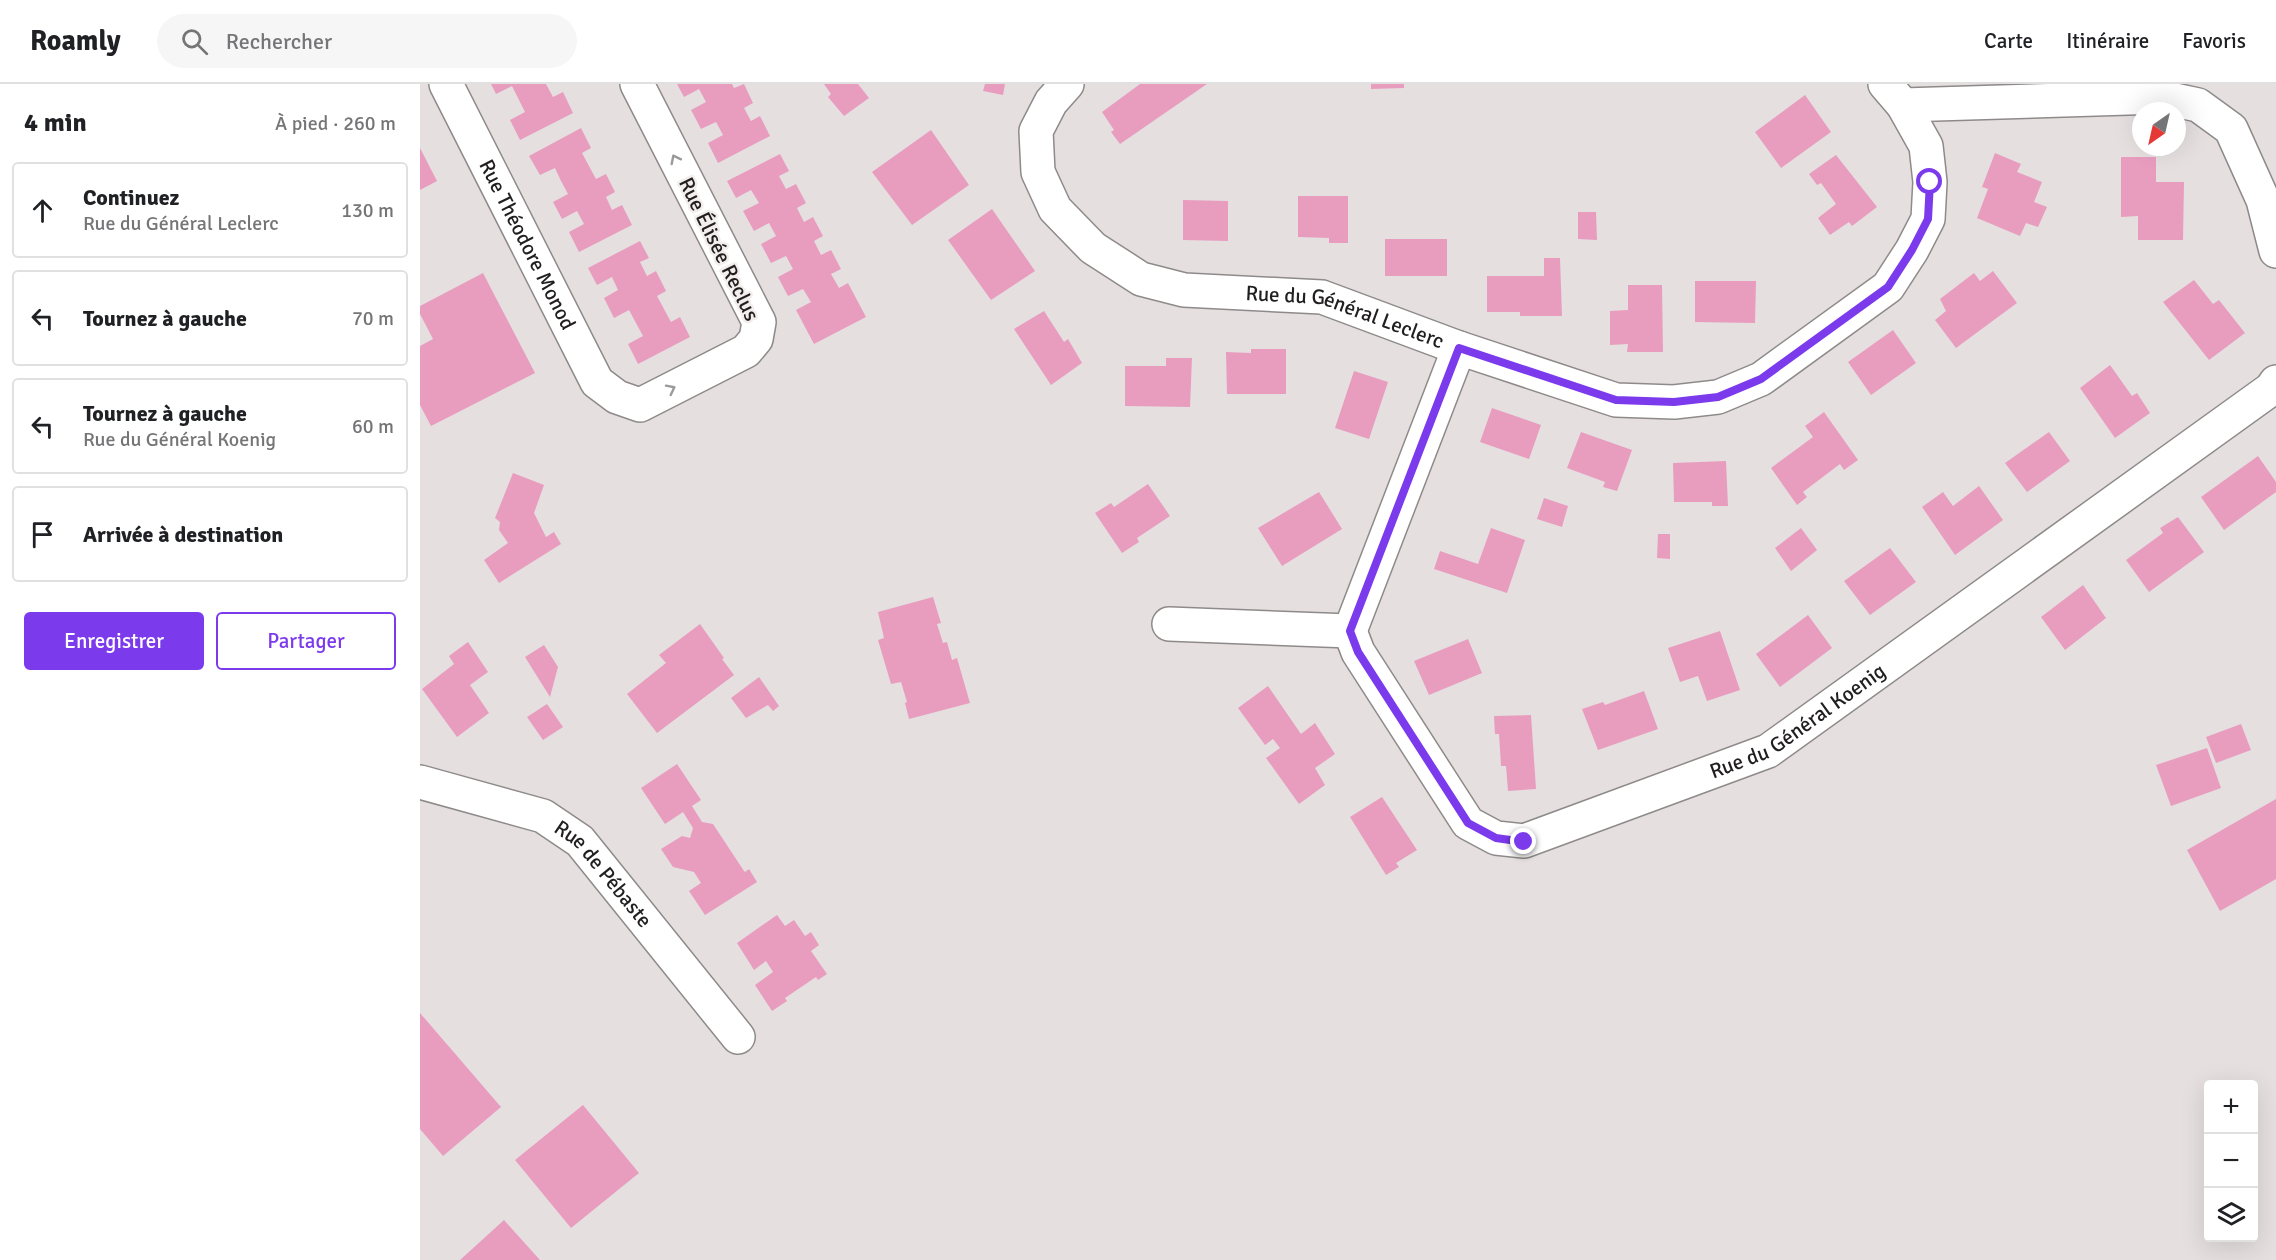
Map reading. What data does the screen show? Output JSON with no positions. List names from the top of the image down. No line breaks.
{"streets":{"street":["Rue Théodore Monod","Rue Élisée Reclus","Rue du Général Leclerc","Rue du Général Koenig","Rue de Pébaste"]},"crossings":[["Rue Théodore Monod","Rue Élisée Reclus"]],"north":"bottom left","page":{"header":"Roamly","search":"Rechercher","nav":["Carte","Itinéraire","Favoris"],"heading":["4 min","À pied · 260 m"],"list":[["Continuez","Rue du Général Leclerc","130 m"],["Tournez à gauche","70 m"],["Tournez à gauche","Rue du Général Koenig","60 m"],"Arrivée à destination"],"buttons":["Enregistrer","Partager"],"map_buttons":["+","−"]}}
